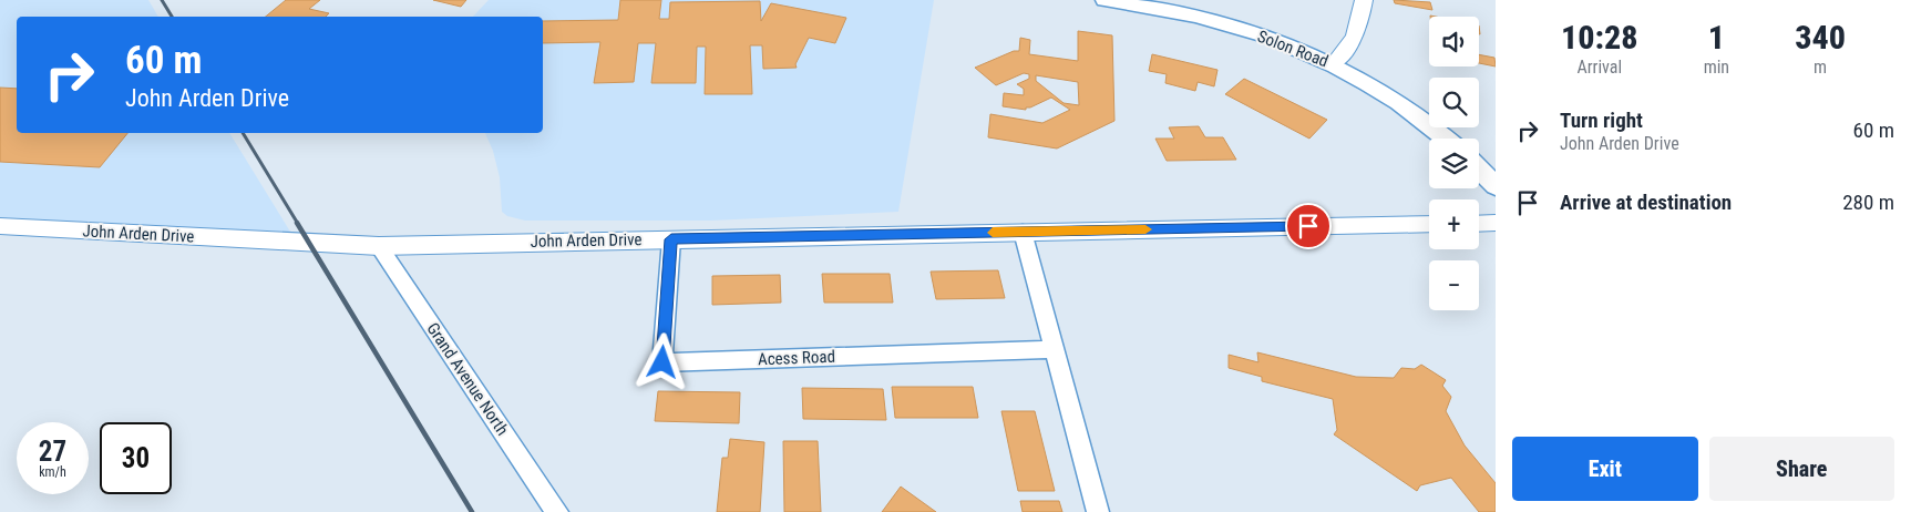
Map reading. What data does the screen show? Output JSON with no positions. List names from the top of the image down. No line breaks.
{"streets":{"main road":["Solon Road"],"street":["John Arden Drive","Acess Road","Grand Avenue North"]},"crossings":[["John Arden Drive","Acess Road"],["John Arden Drive","Grand Avenue North"]],"page":{"eta":["10:28","Arrival","1","min","340","m"],"map_buttons":["+","−"],"turn":["60 m","John Arden Drive"],"list":[{"name":"Turn right","note":"John Arden Drive","value":"60 m"},{"name":"Arrive at destination","value":"280 m"}],"speed":"27 km/h","limit":"30","buttons":["Exit","Share"]}}
